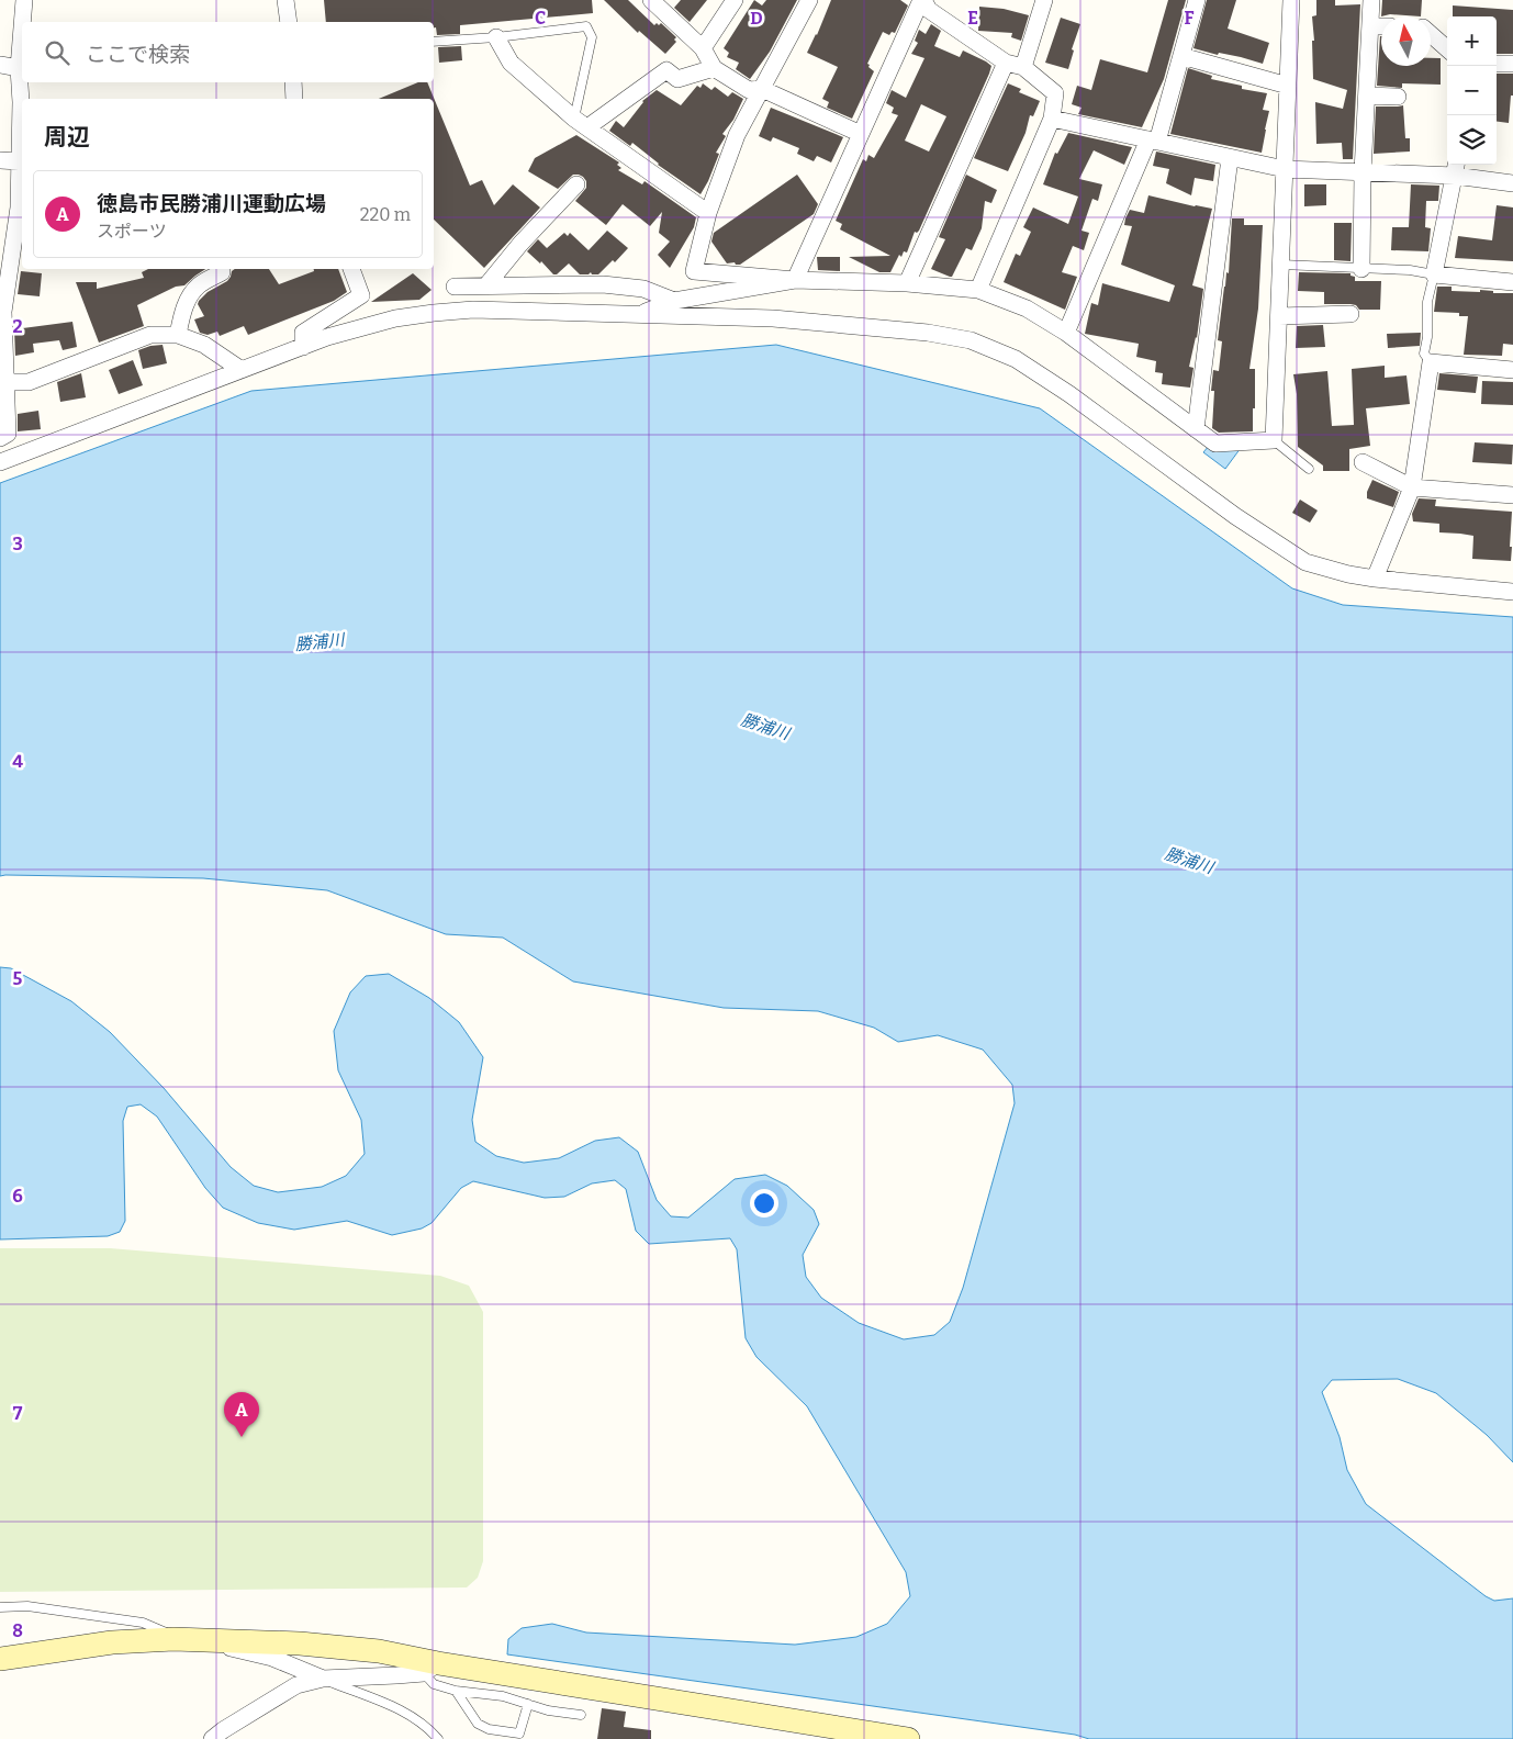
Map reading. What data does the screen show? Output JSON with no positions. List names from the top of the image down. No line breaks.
{"water":["勝浦川"],"north":"top","page":{"map_buttons":["+","−"],"search":"ここで検索","heading":"周辺","list":[{"mark":"A","name":"徳島市民勝浦川運動広場","note":"スポーツ","value":"220 m"}],"pins":"A"},"grid":{"columns":["C","D","E","F"],"rows":["2","3","4","5","6","7","8"]}}
